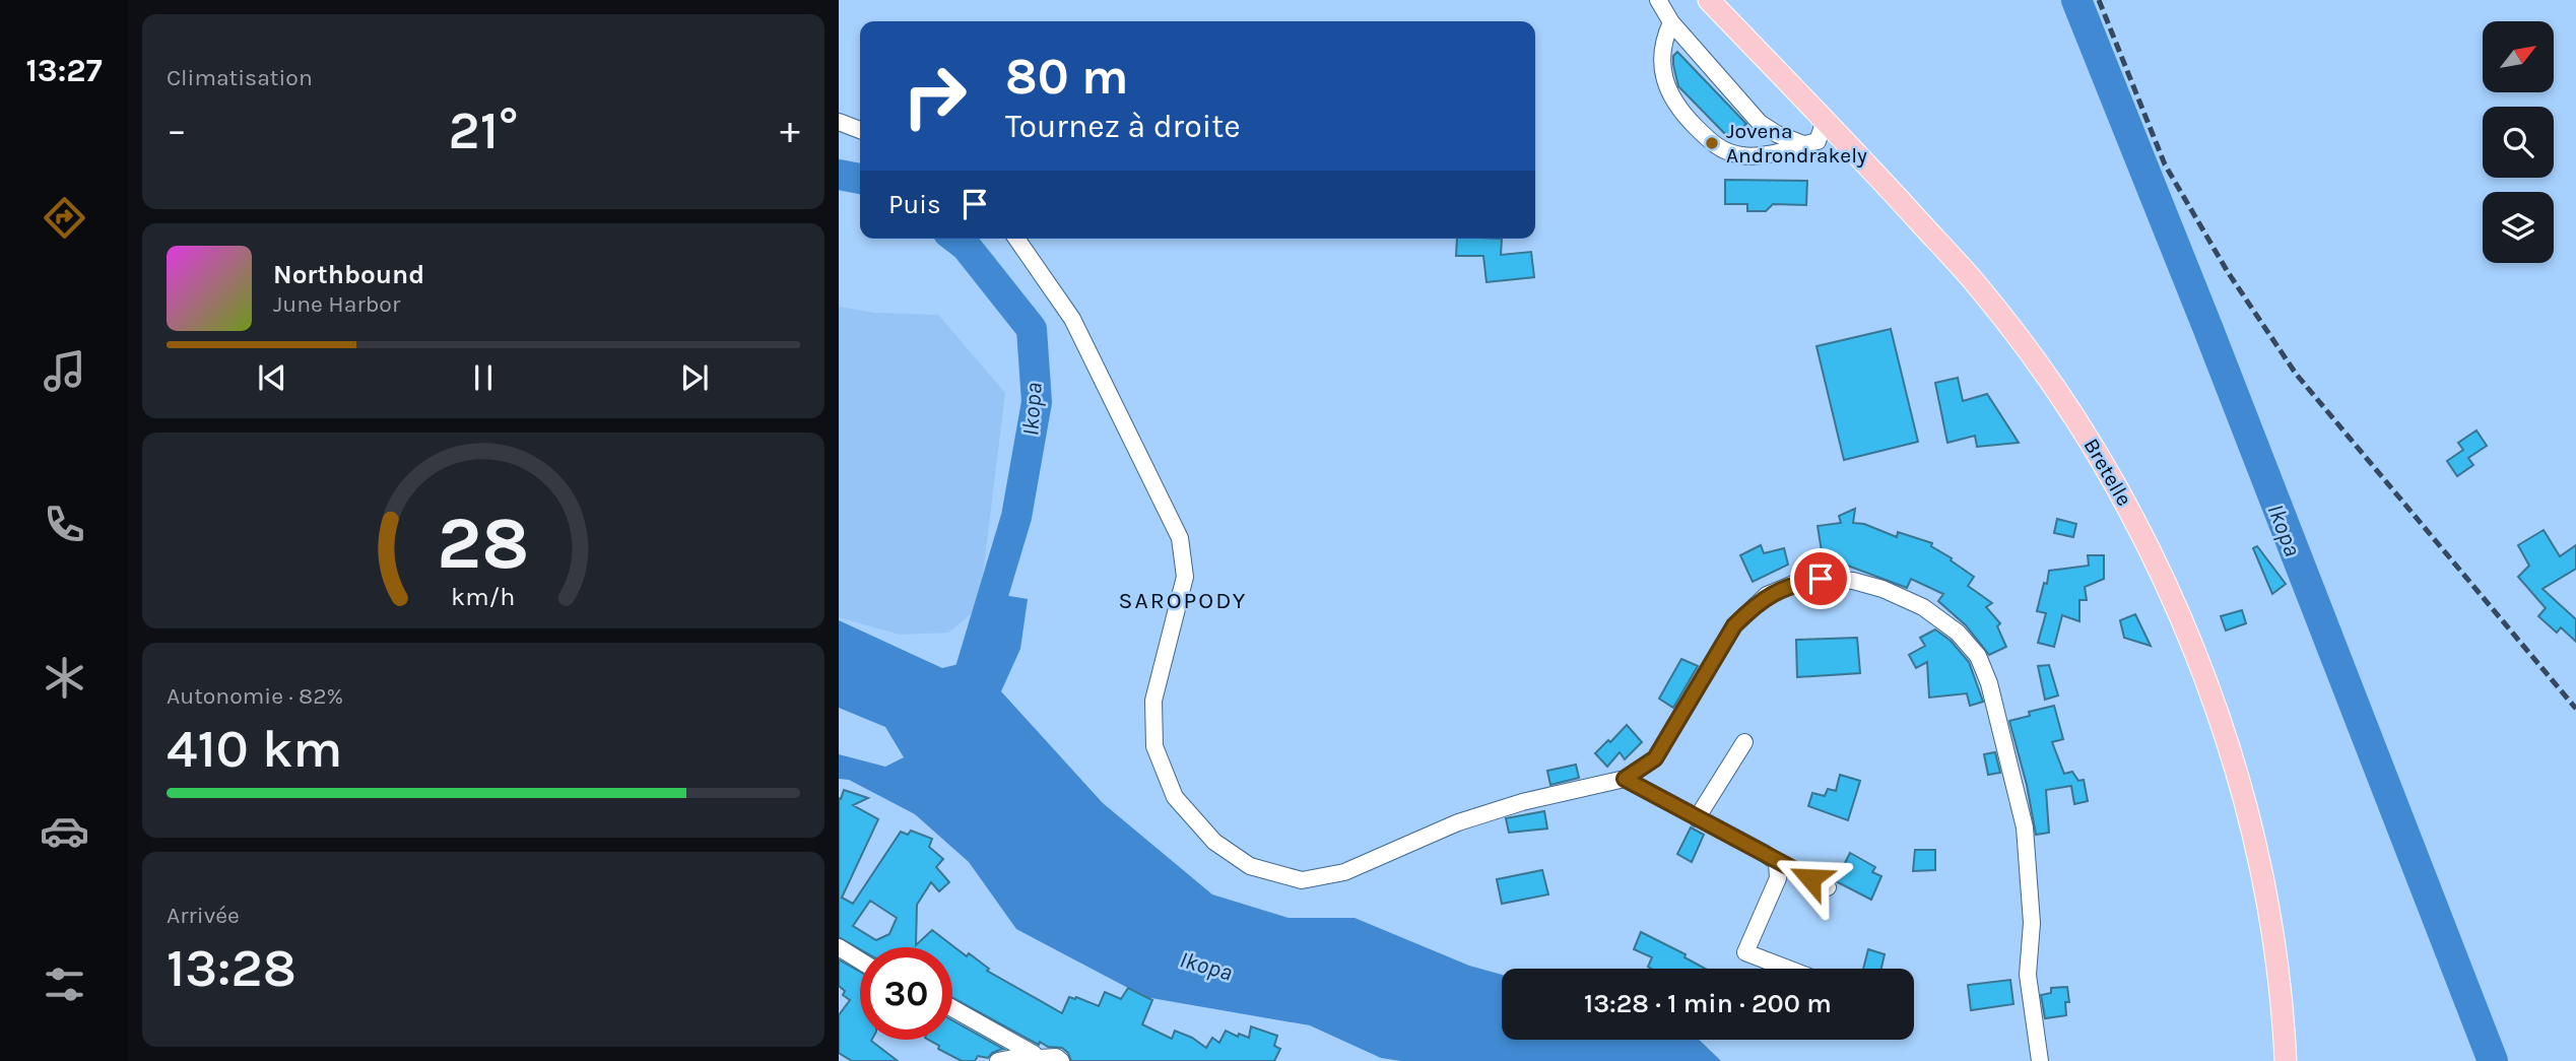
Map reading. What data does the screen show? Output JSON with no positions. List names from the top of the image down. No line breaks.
{"streets":{"main road":["Bretelle"]},"districts":["SAROPODY"],"water":["Ikopa"],"places":["Jovena Androndrakely"],"north":"top right","page":{"tabs":"13:27","tile":["Climatisation",["Autonomie · 82%","410 km"],["Arrivée","13:28"]],"turn":["80 m","Tournez à droite"],"heat":["−","21°","+"],"then":"Puis","song":["Northbound","June Harbor"],"limit":"30","trip":"13:28 · 1 min · 200 m","gauge":["28","km/h"]}}
